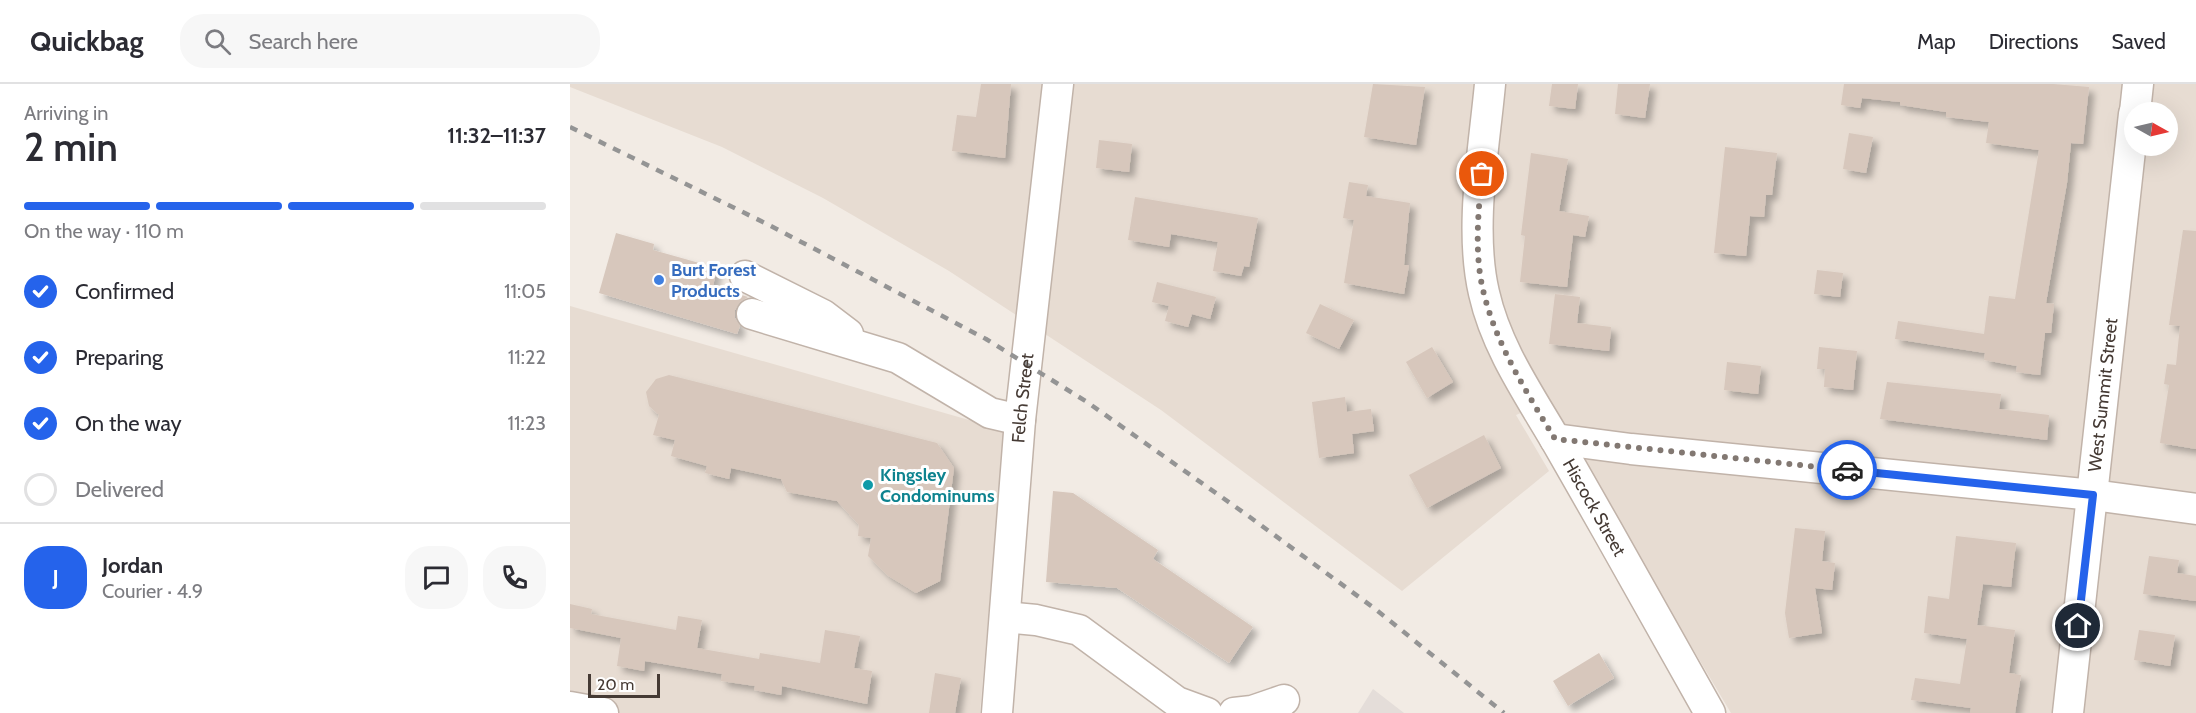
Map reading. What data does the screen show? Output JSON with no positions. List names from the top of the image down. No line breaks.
{"streets":{"street":["West Summit Street","Felch Street","Hiscock Street"]},"places":["Burt Forest Products","Kingsley Condominums"],"scale_bar":"20 m","north":"right","page":{"header":"Quickbag","search":"Search here","nav":["Map","Directions","Saved"],"heading":["2 min","Arriving in","11:32–11:37"],"panel":["Jordan","Courier · 4.9"],"bar":"On the way · 110 m","list":[["Confirmed","11:05"],["Preparing","11:22"],["On the way","11:23"],"Delivered"],"round":"J","scale":"20 m"}}
